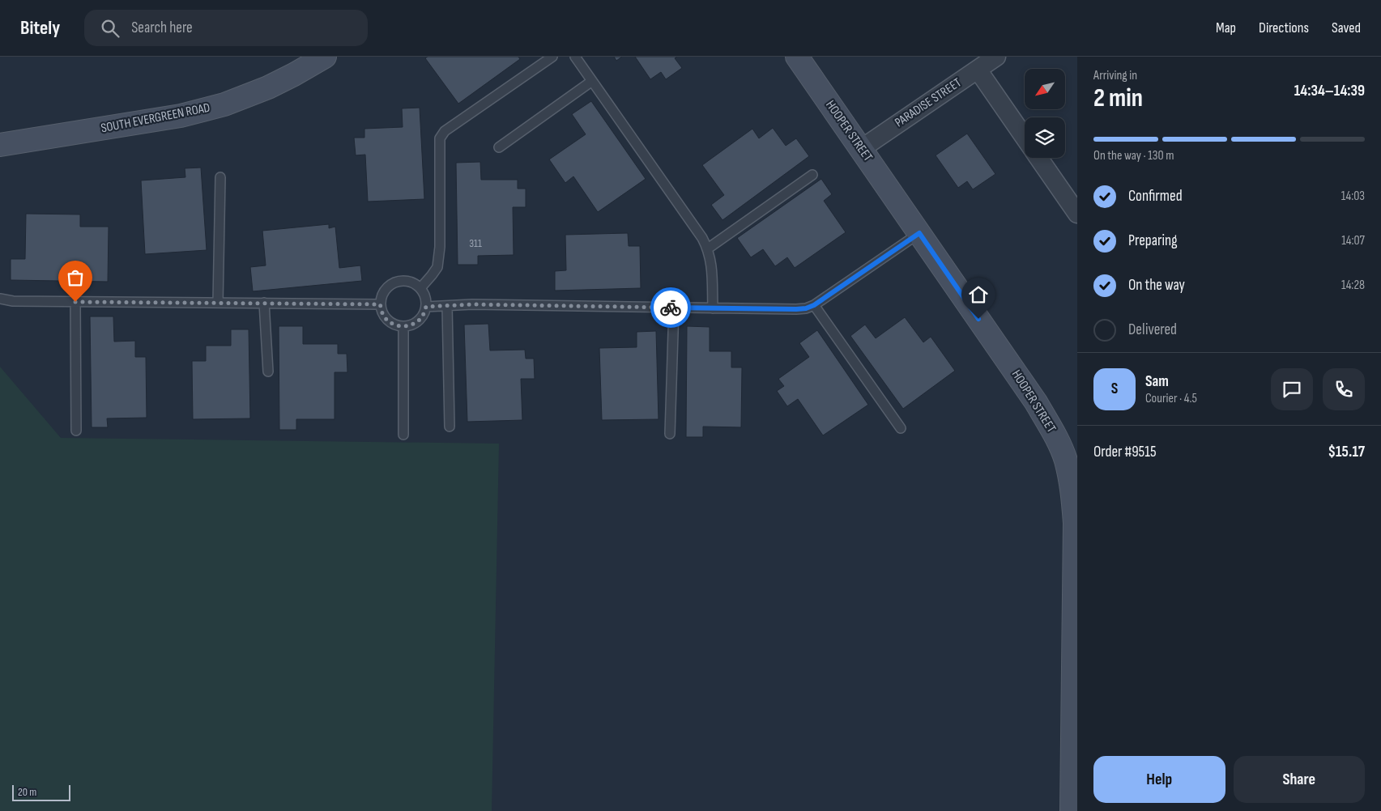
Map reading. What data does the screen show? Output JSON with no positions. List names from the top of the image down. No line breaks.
{"streets":{"street":["PARADISE STREET","SOUTH EVERGREEN ROAD","HOOPER STREET"]},"crossings":[["PARADISE STREET","HOOPER STREET"]],"house_numbers":["311"],"scale_bar":"20 m","north":"bottom left","page":{"header":"Bitely","search":"Search here","nav":["Map","Directions","Saved"],"heading":["2 min","Arriving in","14:34–14:39"],"panel":["Sam","Courier · 4.5","Order #9515","$15.17"],"bar":"On the way · 130 m","list":[["Confirmed","14:03"],["Preparing","14:07"],["On the way","14:28"],"Delivered"],"round":"S","buttons":["Help","Share"],"scale":"20 m"}}
